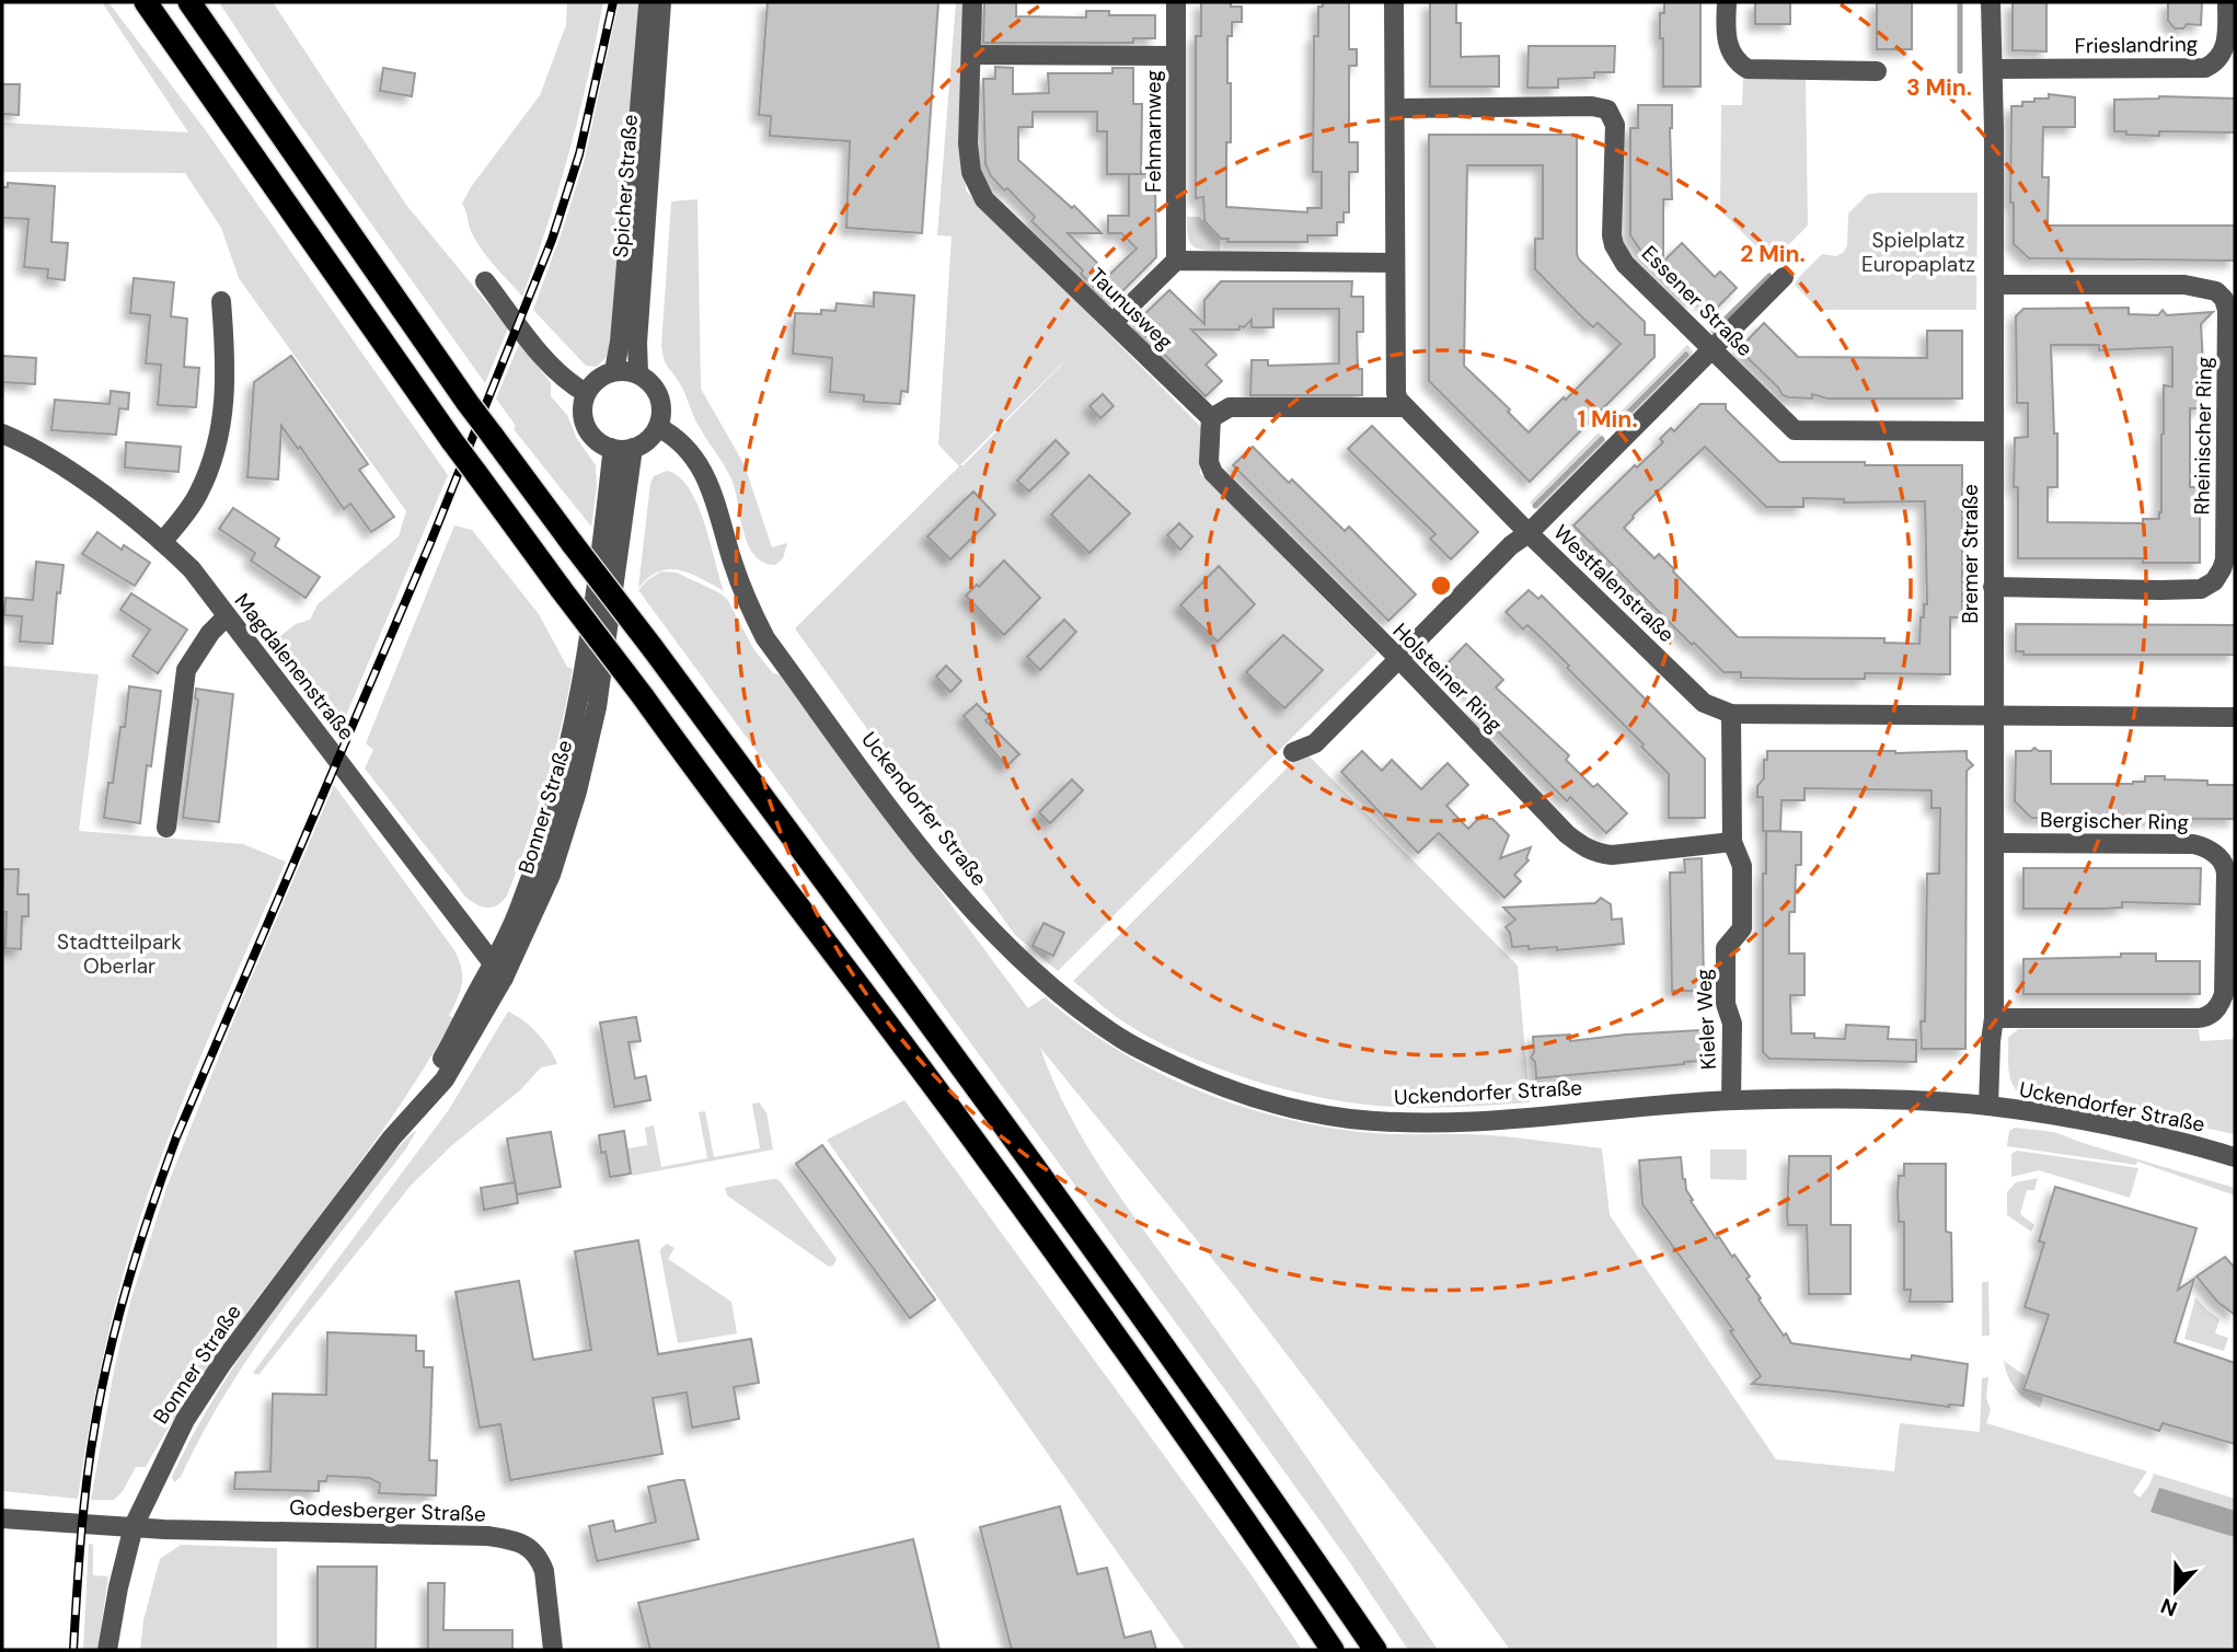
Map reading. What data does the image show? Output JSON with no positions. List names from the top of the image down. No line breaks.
{"streets":{"street":["Frieslandring","Fehmarnweg","Spicher Straße","Essener Straße","Taunusweg","Rheinischer Ring","Bremer Straße","Westfalenstraße","Magdalenenstraße","Holsteiner Ring","Bonner Straße","Uckendorfer Straße","Bergischer Ring","Kieler Weg","Godesberger Straße"]},"crossings":[["Frieslandring","Bremer Straße"],["Spicher Straße","Bonner Straße"],["Spicher Straße","Uckendorfer Straße"],["Essener Straße","Bremer Straße"],["Taunusweg","Holsteiner Ring"],["Rheinischer Ring","Bremer Straße"],["Bremer Straße","Westfalenstraße"],["Bremer Straße","Uckendorfer Straße"],["Bremer Straße","Bergischer Ring"],["Westfalenstraße","Kieler Weg"],["Magdalenenstraße","Bonner Straße"],["Holsteiner Ring","Kieler Weg"],["Bonner Straße","Uckendorfer Straße"],["Bonner Straße","Godesberger Straße"],["Uckendorfer Straße","Kieler Weg"]],"parks":["Spielplatz Europaplatz","Stadtteilpark Oberlar"],"north":"bottom","rings":["3 Min.","2 Min.","1 Min."]}
